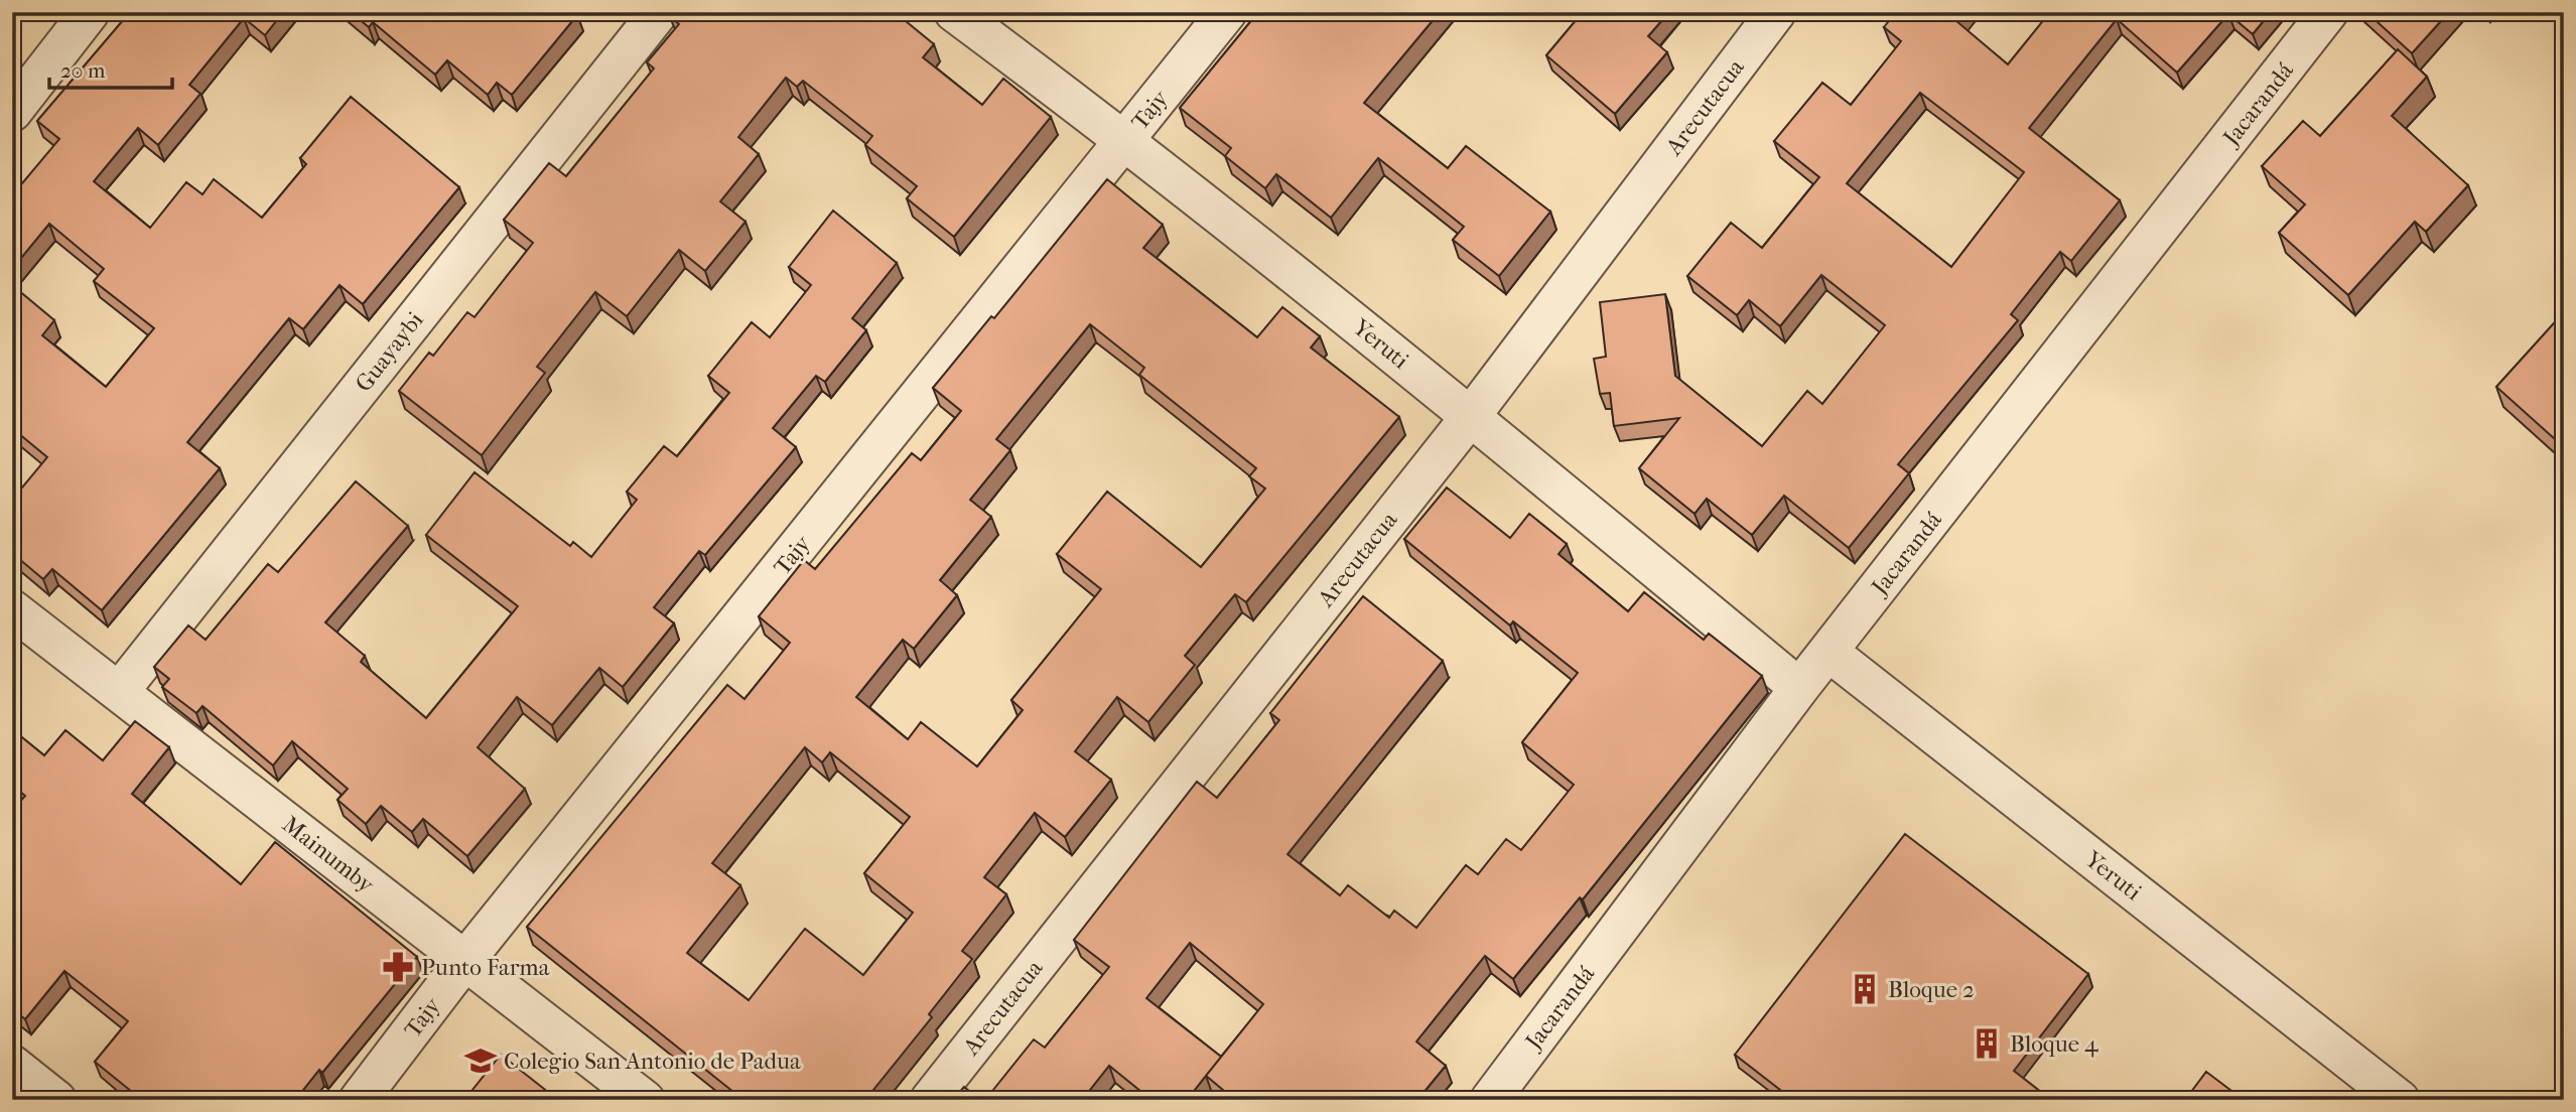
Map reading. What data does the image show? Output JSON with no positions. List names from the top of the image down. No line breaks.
{"streets":{"street":["Jacarandá","Arecutacua","Tajy","Yeruti","Guayaybi","Mainumby"]},"crossings":[["Jacarandá","Yeruti"],["Arecutacua","Yeruti"],["Tajy","Yeruti"],["Tajy","Mainumby"],["Guayaybi","Mainumby"]],"places":{"pharmacy":["Punto Farma"],"building":["Bloque 2","Bloque 4"],"school or university":["Colegio San Antonio de Padua"]},"scale_bar":"20 m"}
